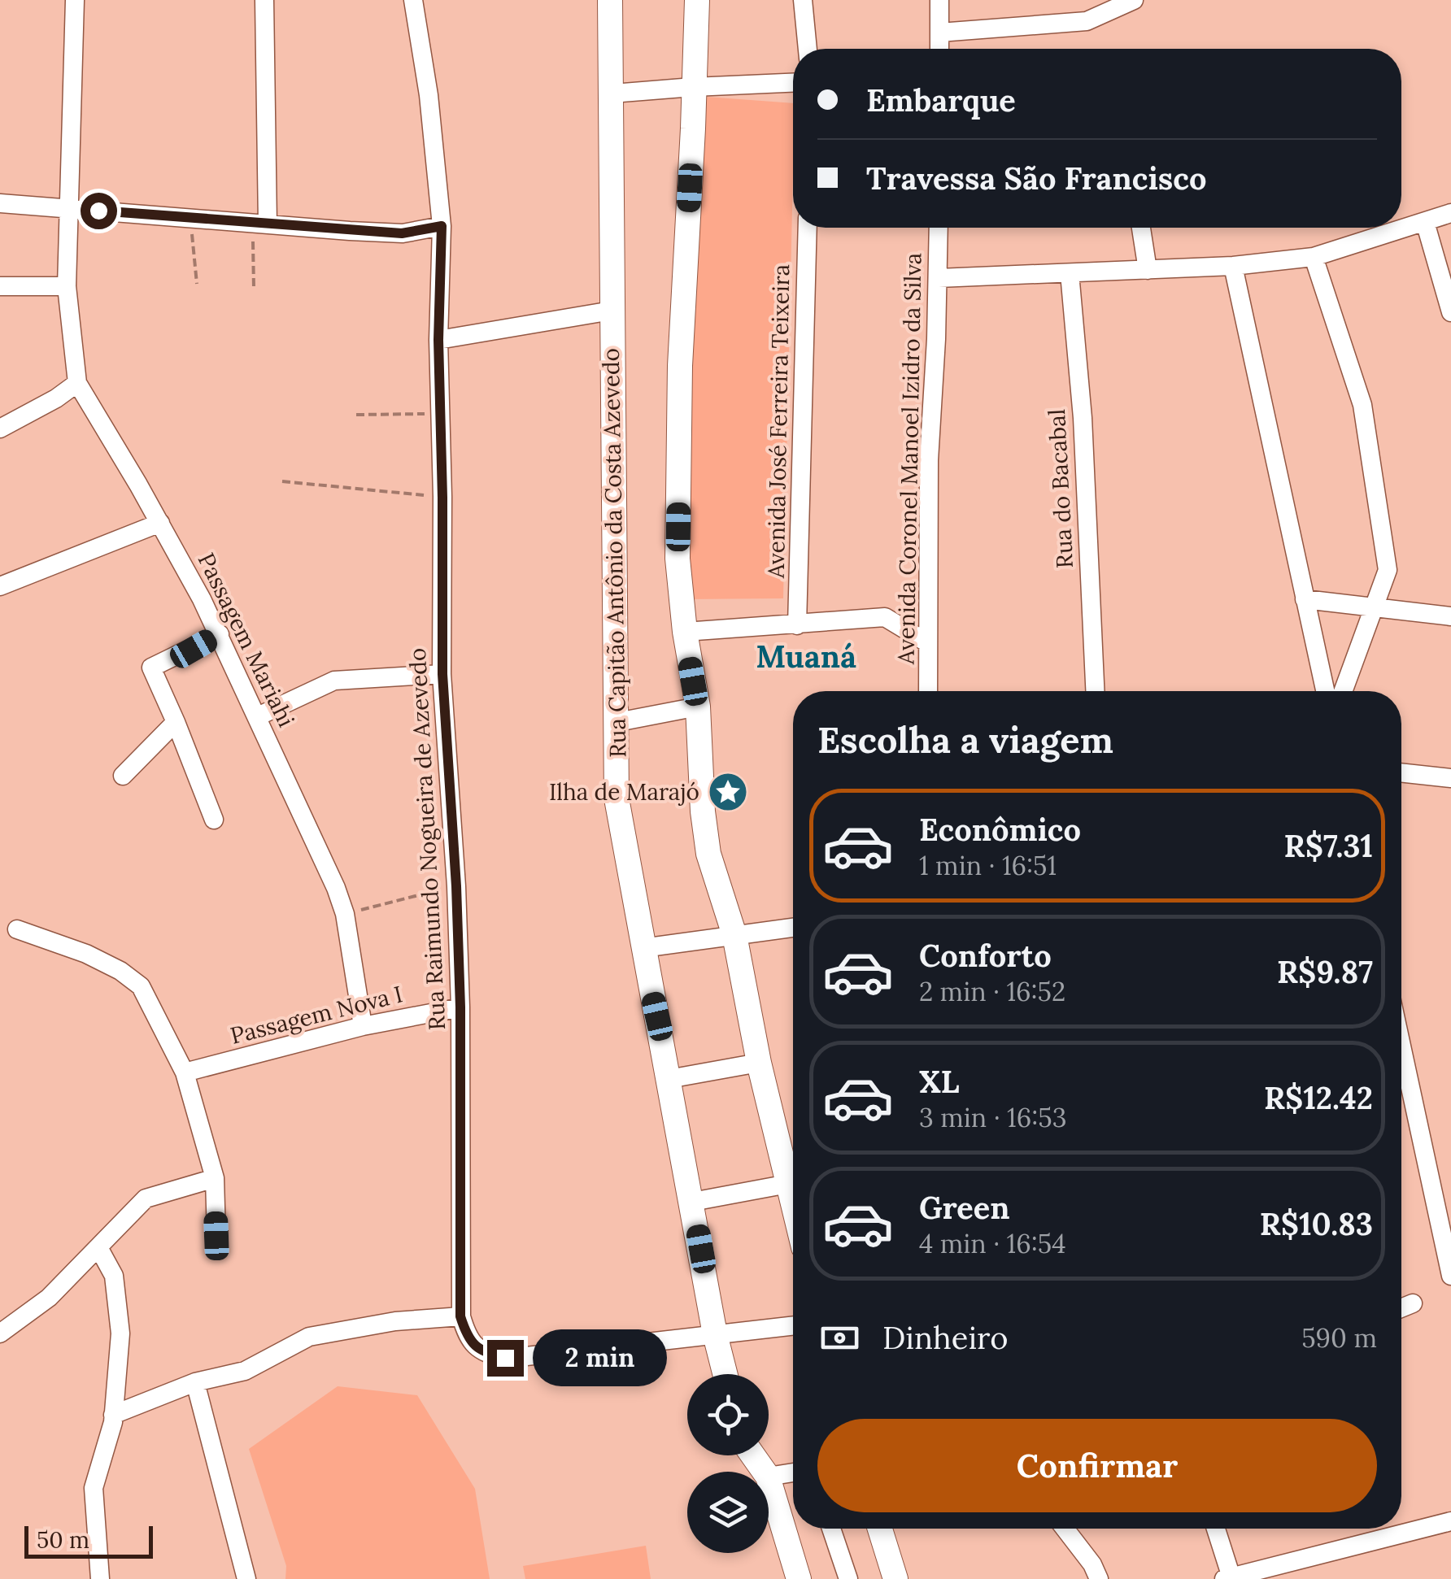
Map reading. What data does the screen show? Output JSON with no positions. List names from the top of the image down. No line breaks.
{"streets":{"street":["Avenida José Ferreira Teixeira","Avenida Coronel Manoel Izidro da Silva","Rua do Bacabal","Rua Capitão Antônio da Costa Azevedo","Passagem Mariahi","Rua Raimundo Nogueira de Azevedo","Passagem Nova I"]},"crossings":[["Passagem Mariahi","Passagem Nova I"],["Rua Raimundo Nogueira de Azevedo","Passagem Nova I"]],"districts":["Muaná"],"places":{"place":["Ilha de Marajó"]},"scale_bar":"50 m","page":{"banner":["Embarque","Travessa São Francisco"],"heading":"Escolha a viagem","list":[{"name":"Econômico","note":"1 min · 16:51","value":"R$7.31"},{"name":"Conforto","note":"2 min · 16:52","value":"R$9.87"},{"name":"XL","note":"3 min · 16:53","value":"R$12.42"},{"name":"Green","note":"4 min · 16:54","value":"R$10.83"}],"pay":["Dinheiro","590 m"],"bubble":"2 min","buttons":"Confirmar","scale":"50 m"}}
